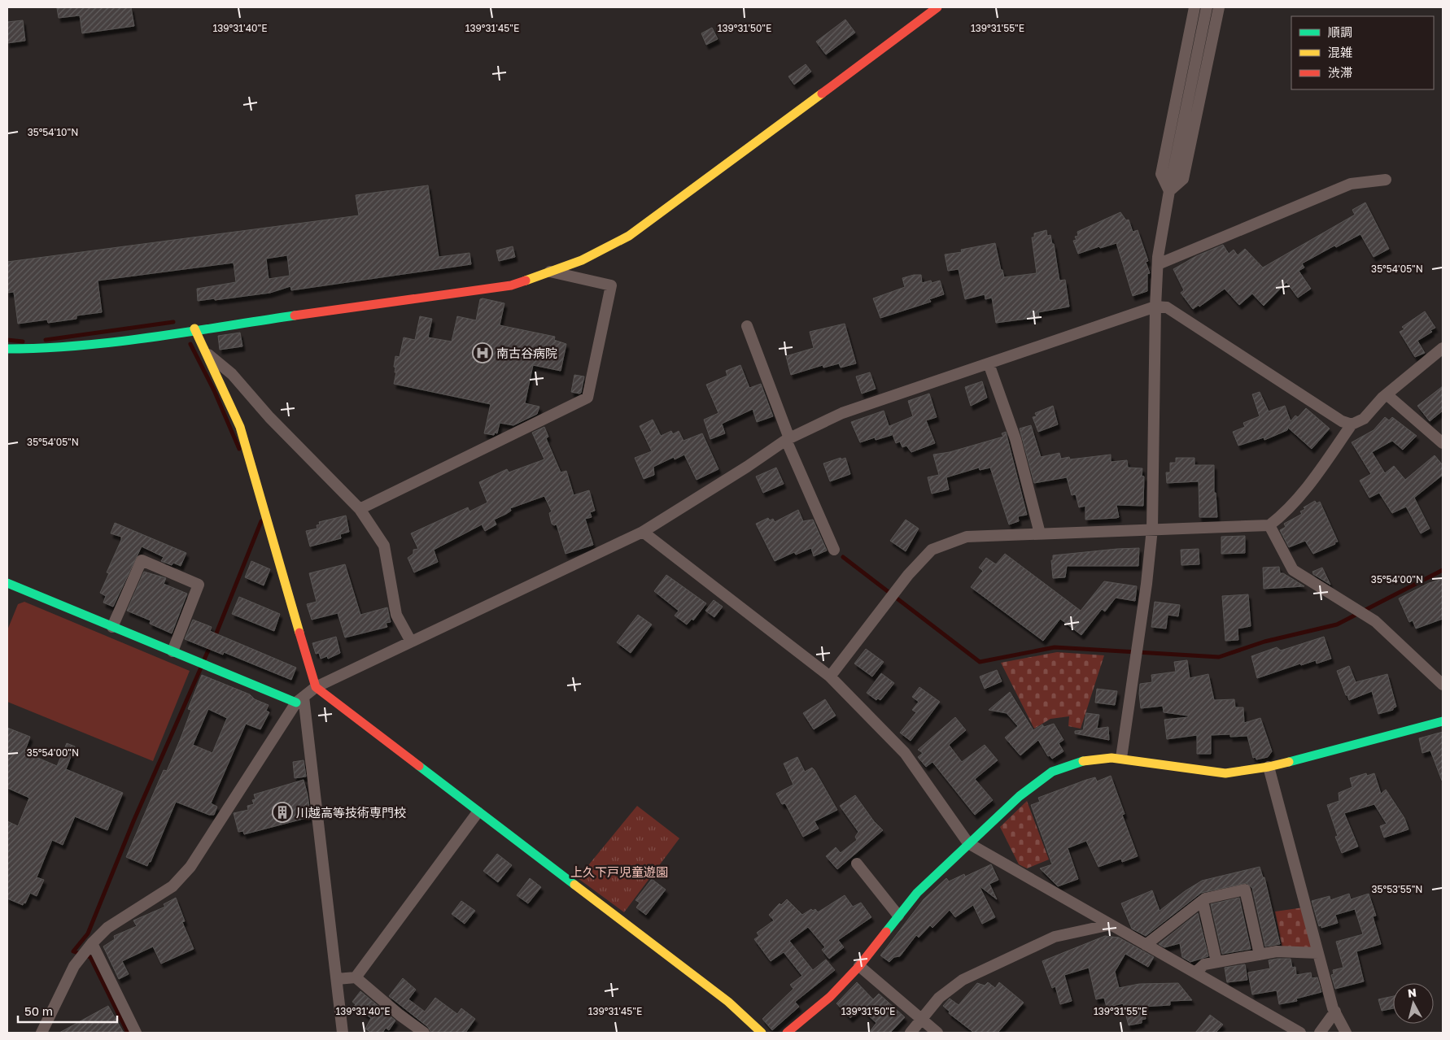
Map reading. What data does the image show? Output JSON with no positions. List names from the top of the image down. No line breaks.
{"parks":["上久下戸児童遊園"],"places":{"hospital":["南古谷病院"],"building":["川越高等技術専門校"]},"legend":["順調","混雑","渋滞"],"scale_bar":"50 m","north":"top","coordinates":["139°31'40\"E","139°31'45\"E","139°31'50\"E","139°31'55\"E","35°54'10\"N","35°54'05\"N","35°54'00\"N","35°53'55\"N"]}
